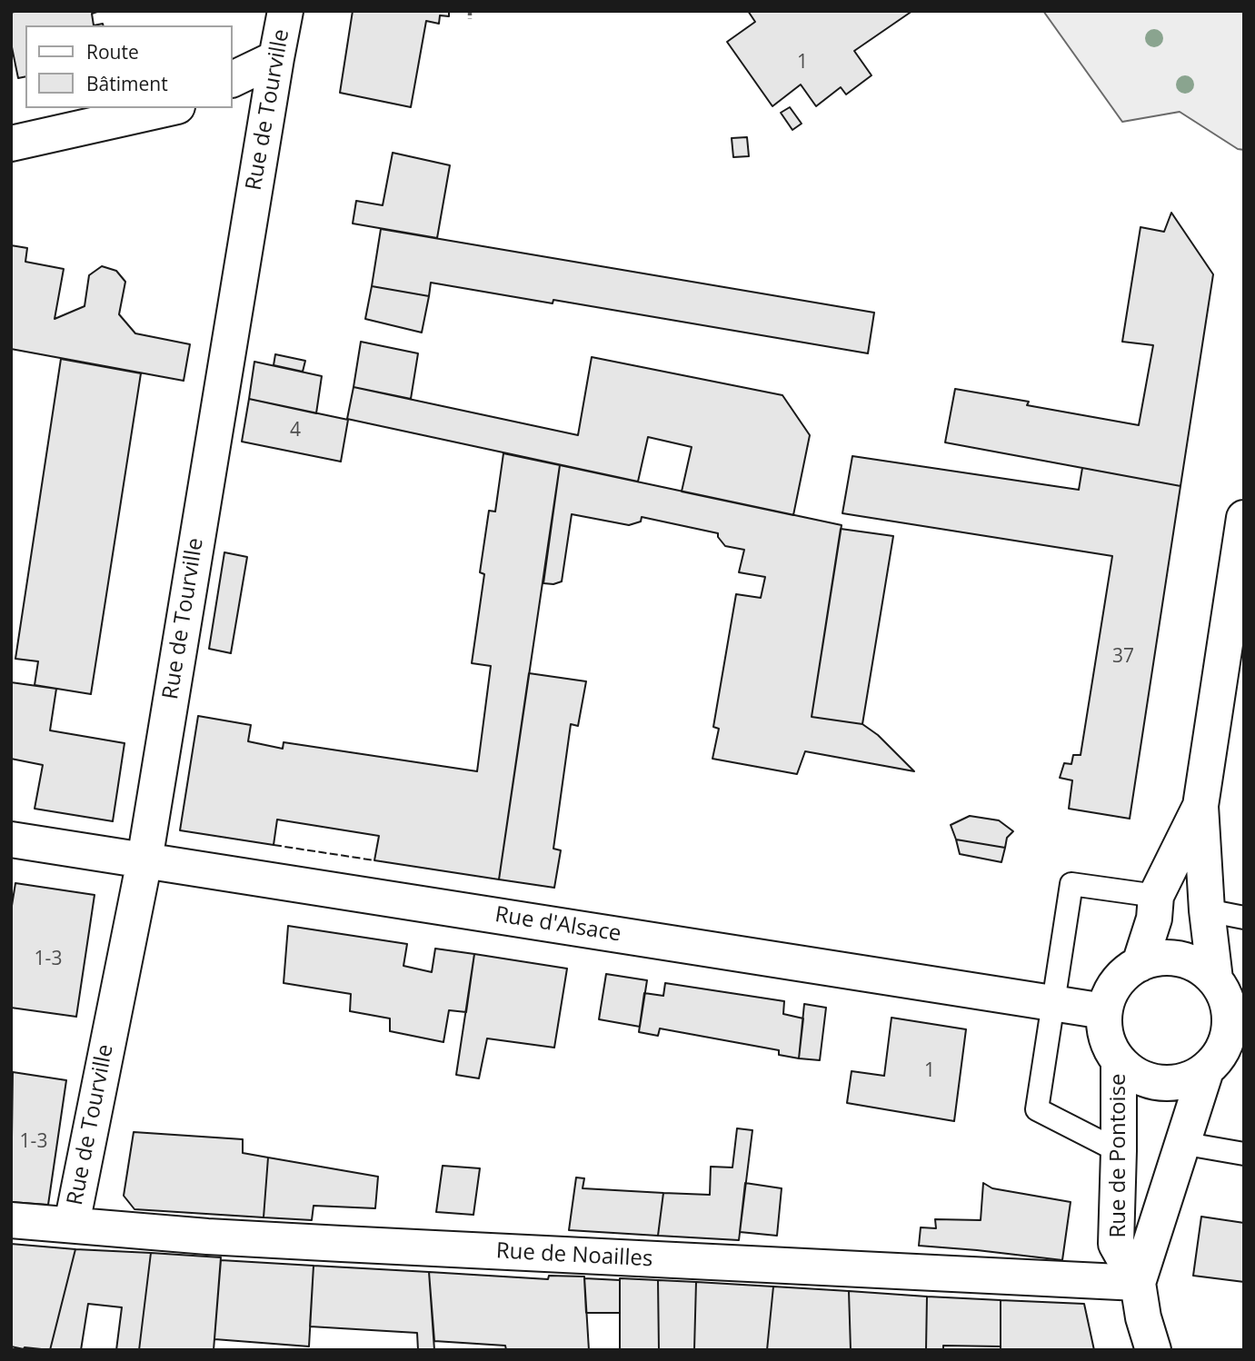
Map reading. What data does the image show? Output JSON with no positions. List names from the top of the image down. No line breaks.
{"streets":{"street":["Rue de Tourville","Rue d'Alsace","Rue de Pontoise","Rue de Noailles"]},"crossings":[["Rue de Tourville","Rue d'Alsace"],["Rue de Tourville","Rue de Noailles"],["Rue d'Alsace","Rue de Pontoise"],["Rue de Pontoise","Rue de Noailles"]],"house_numbers":["1","4","37","1-3","1","1-3"],"legend":["Route","Bâtiment"]}
